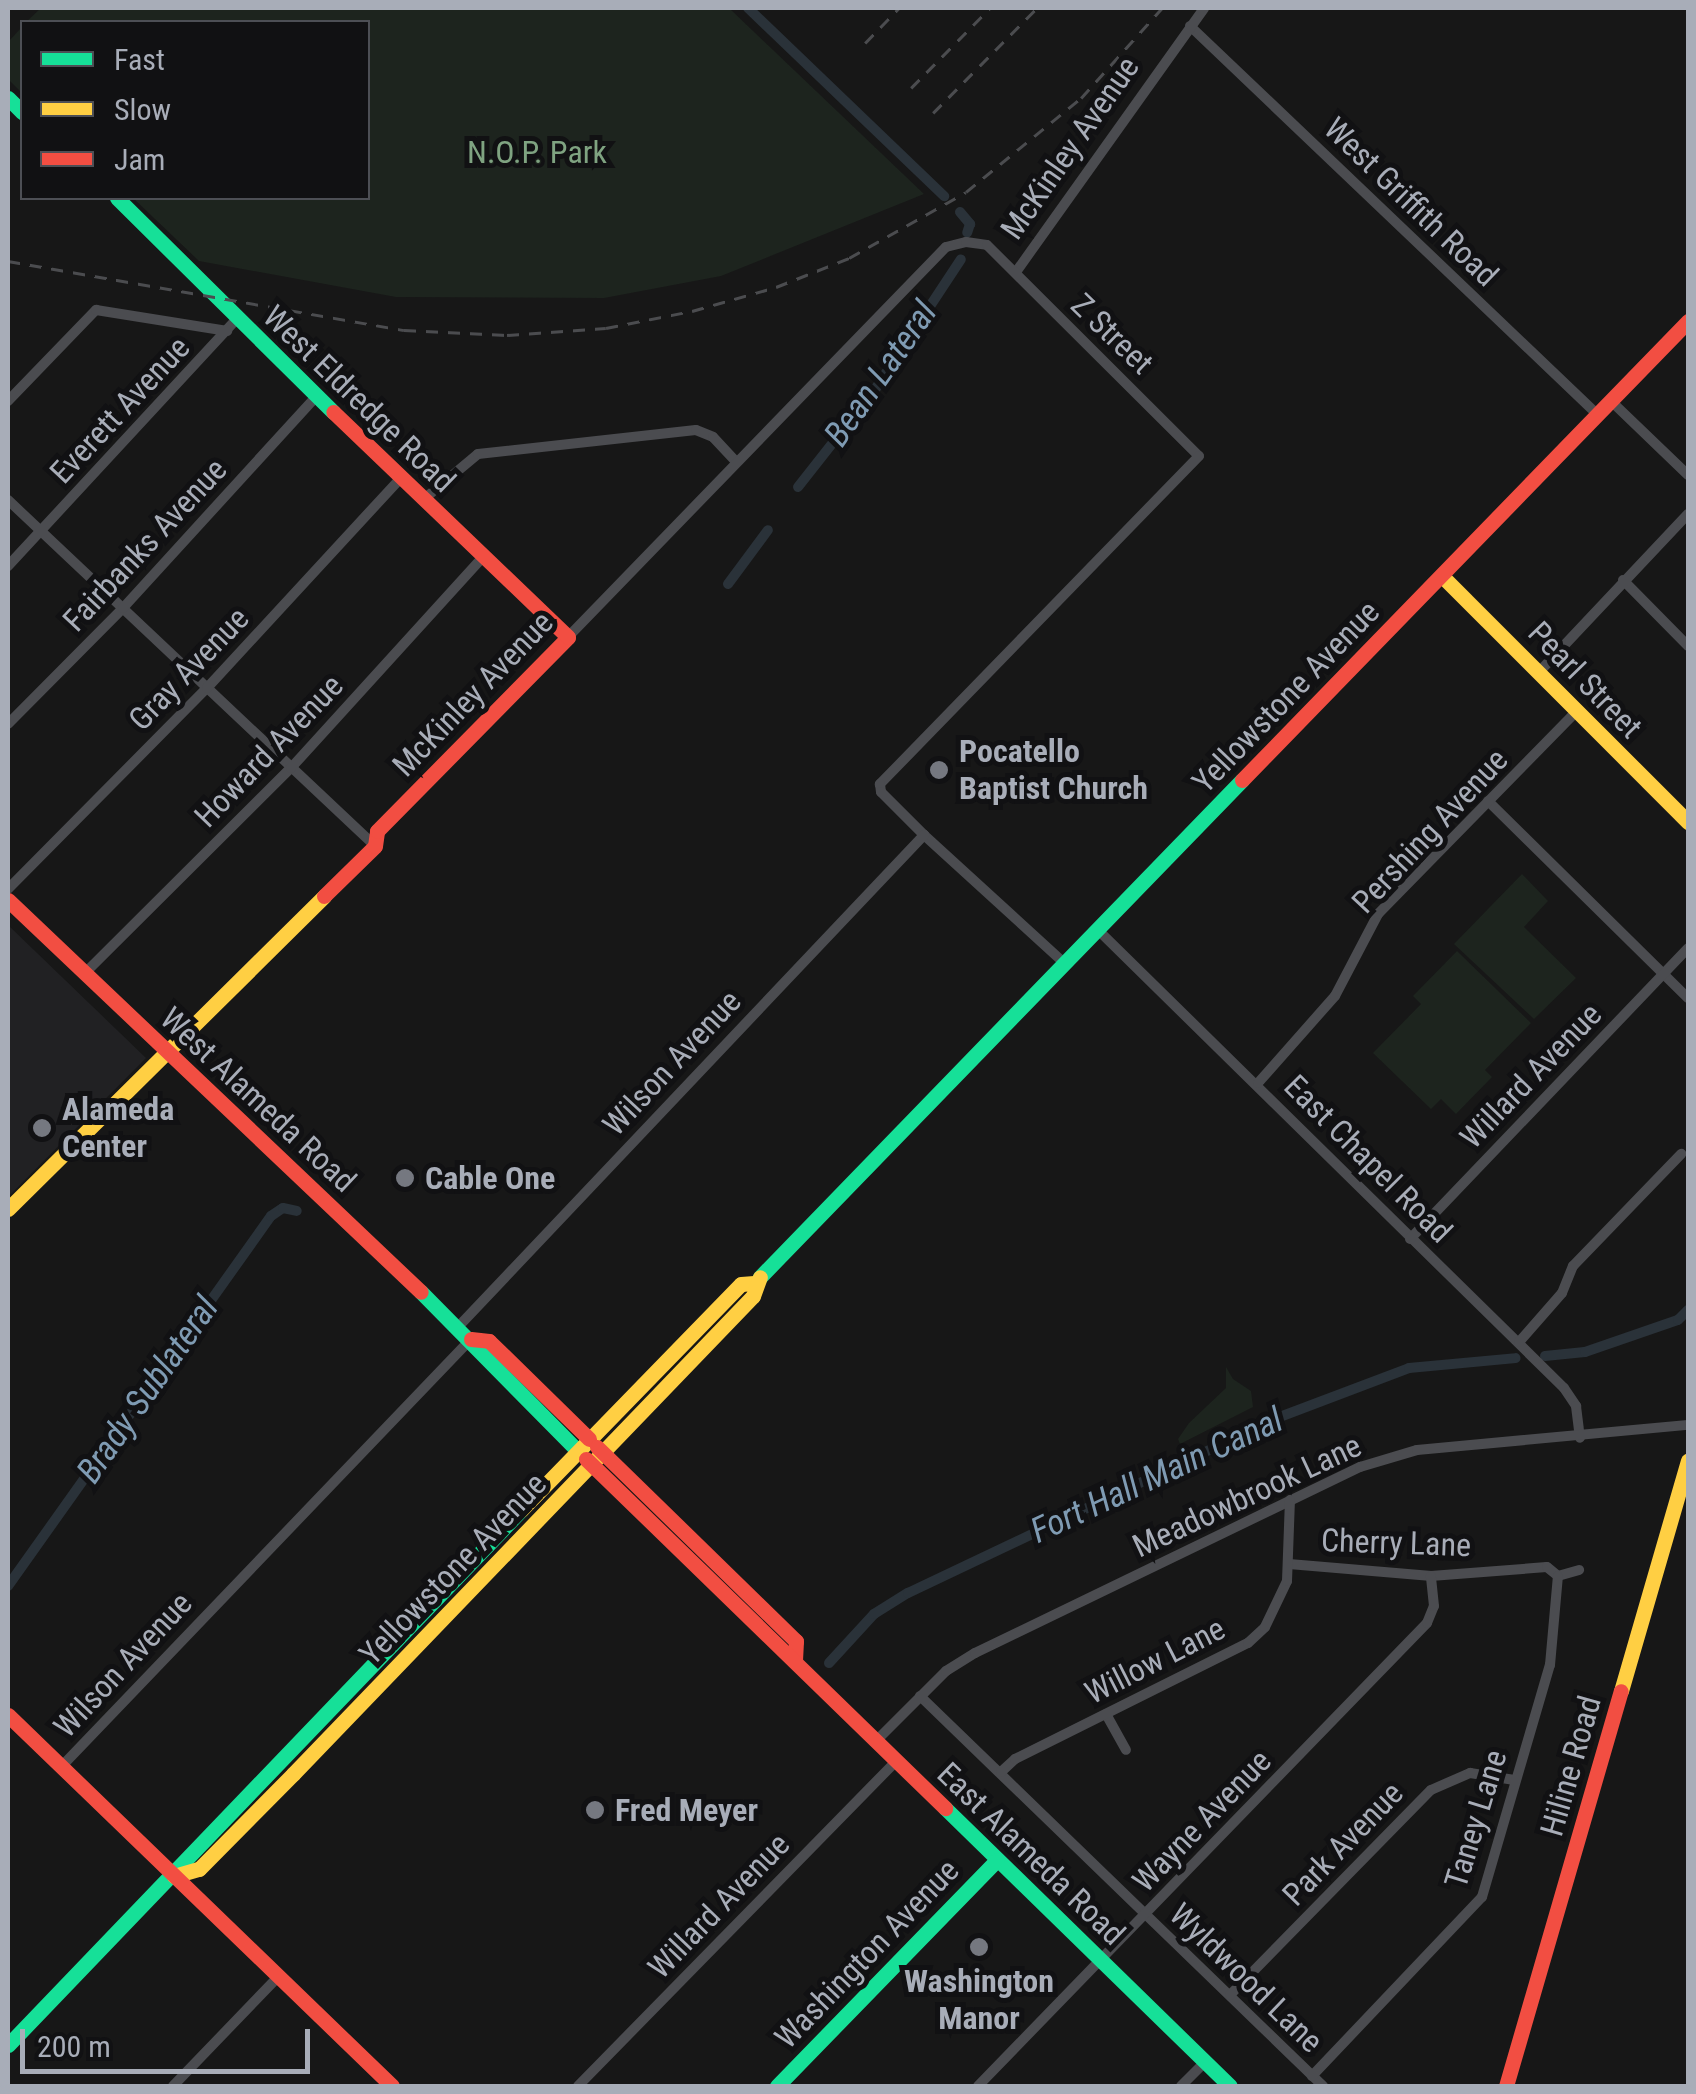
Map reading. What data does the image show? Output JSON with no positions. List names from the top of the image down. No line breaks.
{"streets":{"main road":["McKinley Avenue","West Eldredge Road","Pearl Street","Yellowstone Avenue","West Alameda Road","Hiline Road","East Alameda Road","Washington Avenue"],"street":["West Griffith Road","Z Street","Everett Avenue","Fairbanks Avenue","Gray Avenue","Howard Avenue","Pershing Avenue","Wilson Avenue","Willard Avenue","East Chapel Road","Meadowbrook Lane","Cherry Lane","Willow Lane","Taney Lane","Wayne Avenue","Park Avenue","Wyldwood Lane"]},"crossings":[["McKinley Avenue","West Griffith Road"],["McKinley Avenue","Z Street"],["McKinley Avenue","West Eldredge Road"],["McKinley Avenue","West Alameda Road"],["West Griffith Road","Yellowstone Avenue"],["Z Street","Wilson Avenue"],["West Eldredge Road","Everett Avenue"],["West Eldredge Road","Fairbanks Avenue"],["West Eldredge Road","Gray Avenue"],["West Eldredge Road","Howard Avenue"],["Pearl Street","Yellowstone Avenue"],["Pearl Street","Pershing Avenue"],["Yellowstone Avenue","West Alameda Road"],["Yellowstone Avenue","East Chapel Road"],["Yellowstone Avenue","East Alameda Road"],["Howard Avenue","West Alameda Road"],["Pershing Avenue","East Chapel Road"],["Wilson Avenue","West Alameda Road"],["Willard Avenue","East Chapel Road"],["Willard Avenue","East Alameda Road"],["West Alameda Road","East Alameda Road"],["East Chapel Road","Meadowbrook Lane"],["Meadowbrook Lane","Willow Lane"],["Meadowbrook Lane","East Alameda Road"],["Meadowbrook Lane","Wyldwood Lane"],["Cherry Lane","Willow Lane"],["Cherry Lane","Taney Lane"],["Cherry Lane","Wayne Avenue"],["Willow Lane","Wyldwood Lane"],["Taney Lane","Park Avenue"],["Taney Lane","Wyldwood Lane"],["Wayne Avenue","East Alameda Road"],["Wayne Avenue","Wyldwood Lane"],["Park Avenue","Wyldwood Lane"],["East Alameda Road","Washington Avenue"]],"water":["Bean Lateral","Brady Sublateral","Fort Hall Main Canal"],"parks":["N.O.P. Park"],"places":["Pocatello Baptist Church","Alameda Center","Cable One","Fred Meyer","Washington Manor"],"legend":["Fast","Slow","Jam"],"scale_bar":"200 m"}
